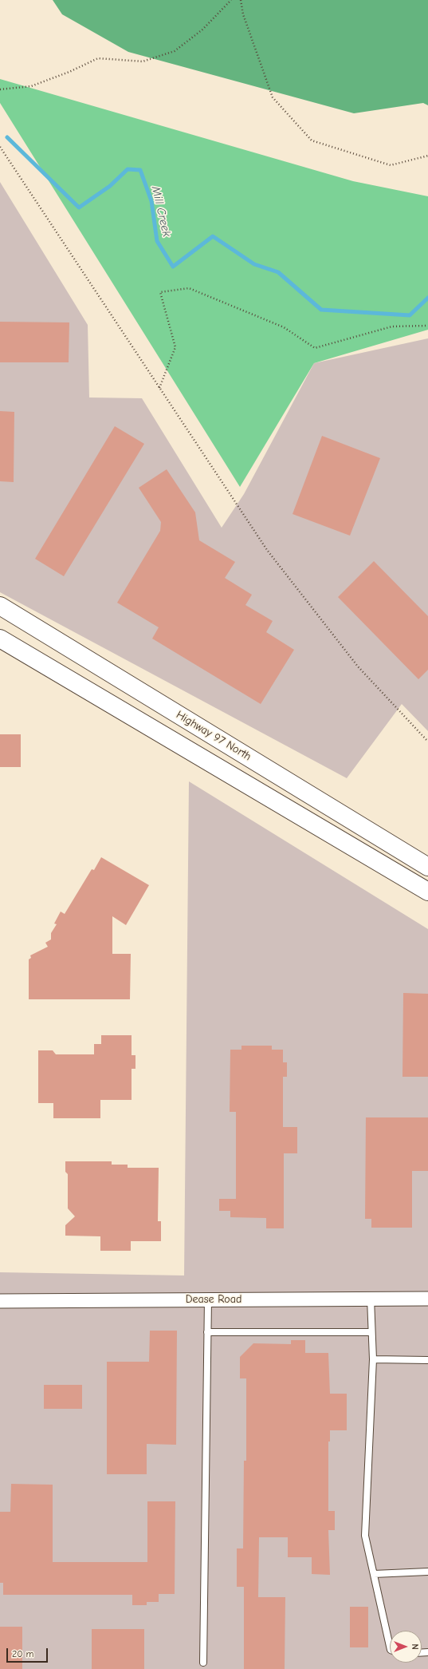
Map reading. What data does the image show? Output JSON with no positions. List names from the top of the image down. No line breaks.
{"streets":{"highway":["Highway 97 North"],"street":["Dease Road"]},"water":["Mill Creek"],"scale_bar":"20 m","north":"right"}
